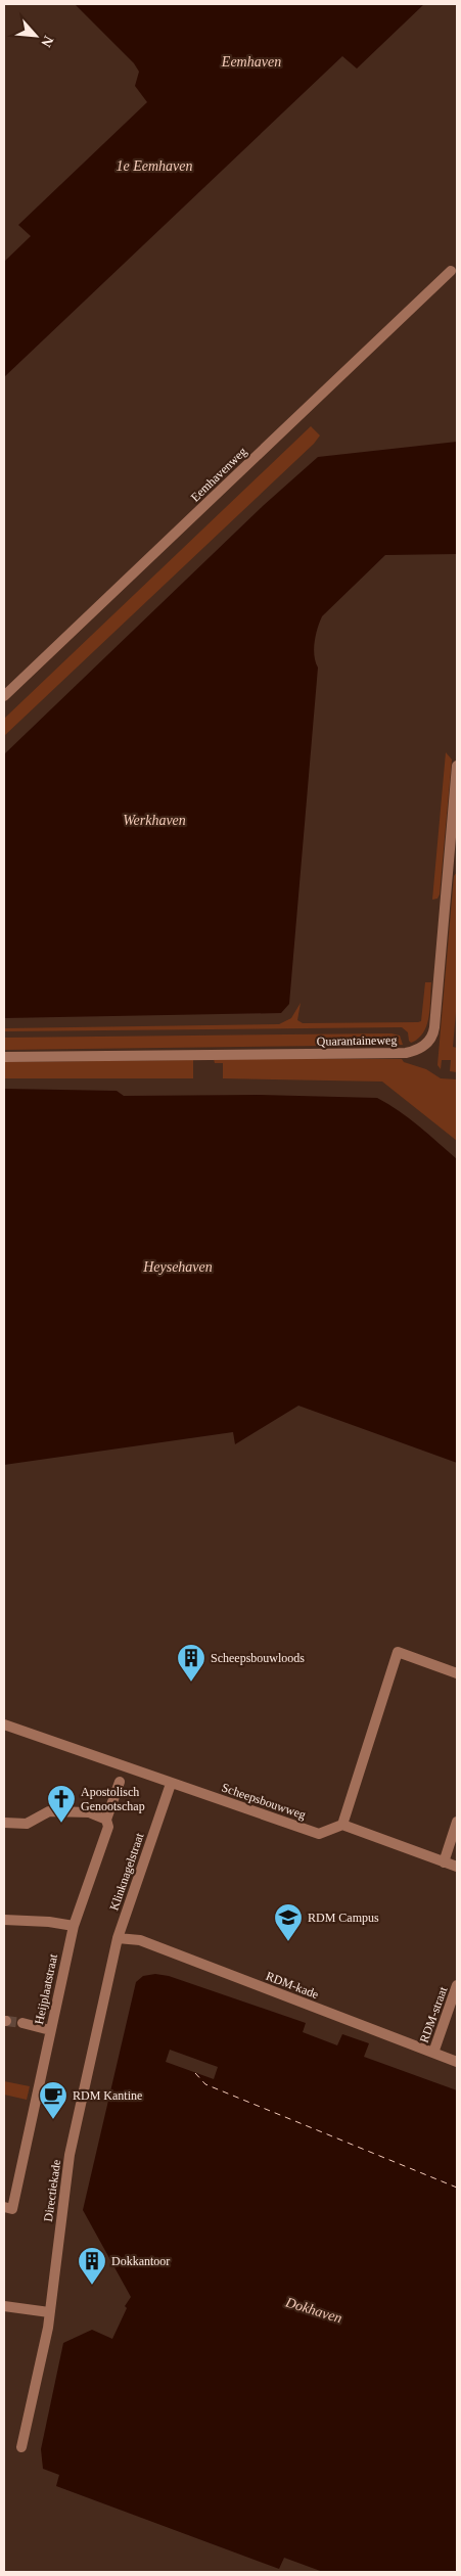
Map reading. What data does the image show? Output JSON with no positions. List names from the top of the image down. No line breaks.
{"streets":{"street":["Eemhavenweg","Quarantaineweg","Scheepsbouwweg","Klinknagelstraat","RDM-kade","Heijplaatstraat","RDM-straat","Directiekade"]},"crossings":[["Scheepsbouwweg","Klinknagelstraat"],["Klinknagelstraat","RDM-kade"],["Klinknagelstraat","Directiekade"],["RDM-kade","RDM-straat"],["RDM-kade","Directiekade"]],"water":["Eemhaven","1e Eemhaven","Werkhaven","Heysehaven","Dokhaven"],"places":{"building":["Scheepsbouwloods","Dokkantoor"],"church":["Apostolisch Genootschap"],"school or university":["RDM Campus"],"cafe":["RDM Kantine"]},"north":"bottom right"}
